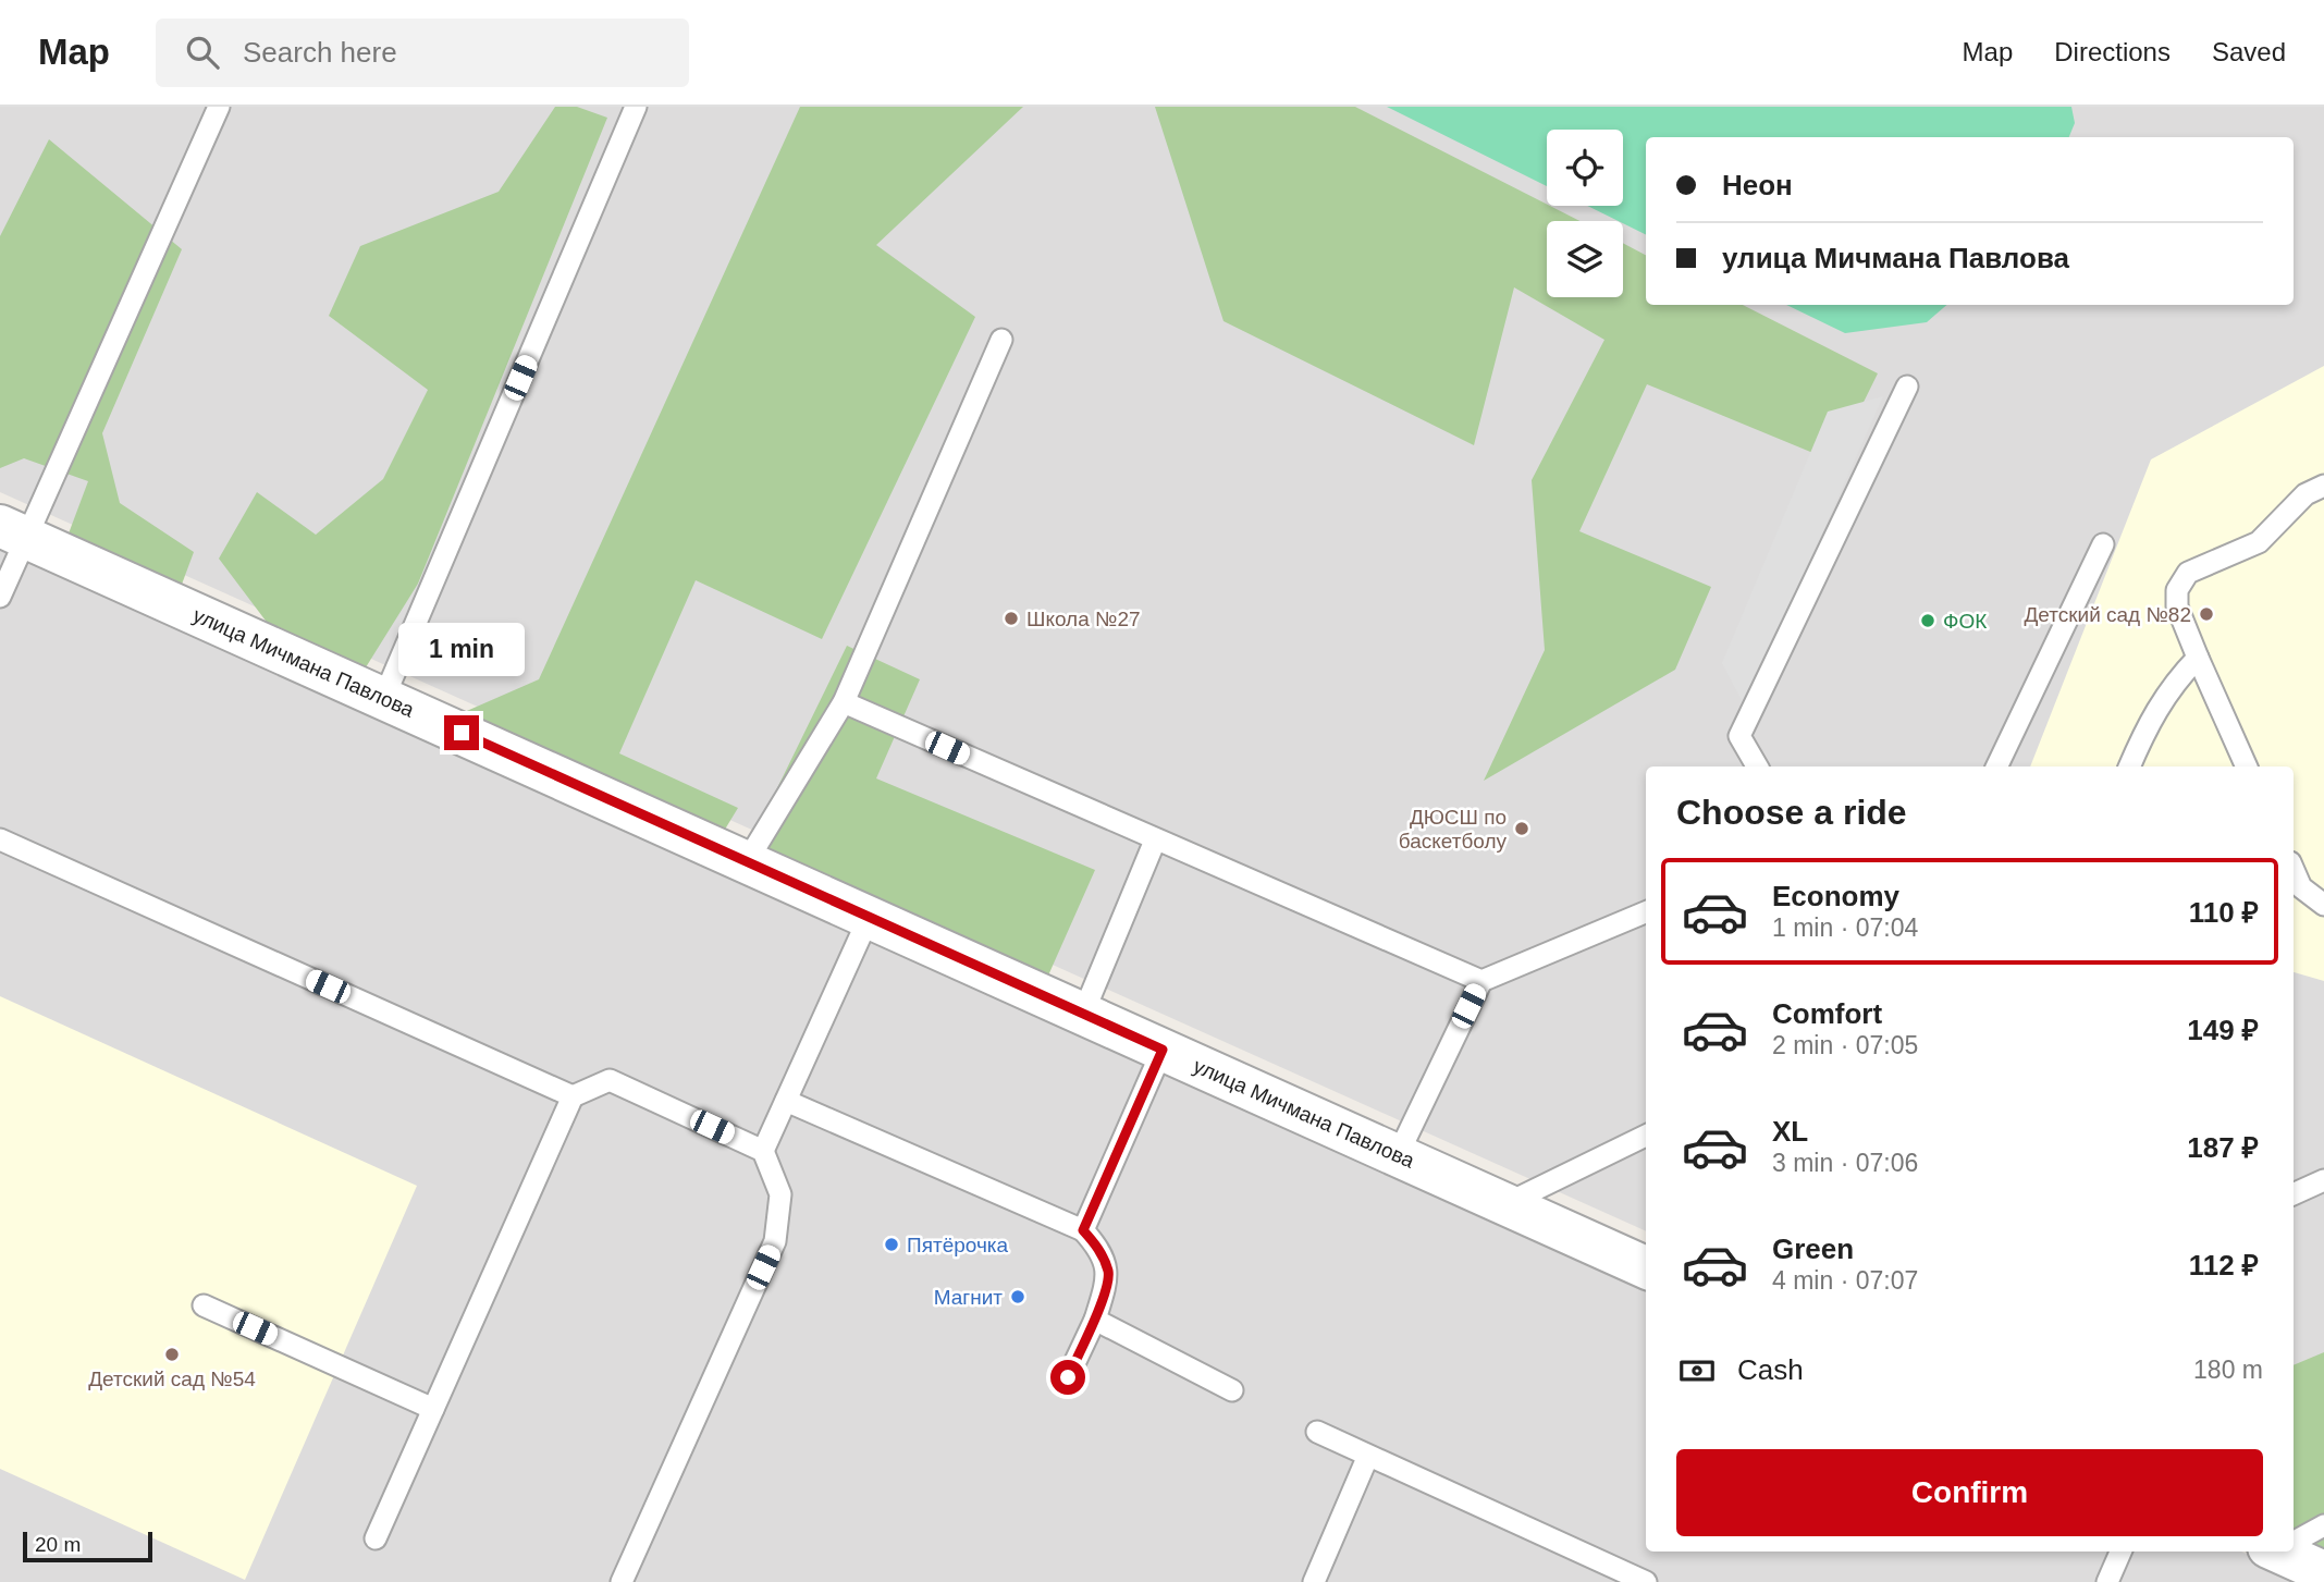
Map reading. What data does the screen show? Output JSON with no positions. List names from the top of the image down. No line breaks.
{"streets":{"street":["улица Мичмана Павлова"]},"places":["Детский сад №82","Школа №27","ФОК","ДЮСШ по баскетболу","Пятёрочка","Магнит","Детский сад №54"],"scale_bar":"20 m","page":{"header":"Map","search":"Search here","nav":["Map","Directions","Saved"],"banner":["Неон","улица Мичмана Павлова"],"bubble":"1 min","heading":"Choose a ride","list":[{"name":"Economy","note":"1 min · 07:04","value":"110 ₽"},{"name":"Comfort","note":"2 min · 07:05","value":"149 ₽"},{"name":"XL","note":"3 min · 07:06","value":"187 ₽"},{"name":"Green","note":"4 min · 07:07","value":"112 ₽"}],"pay":["Cash","180 m"],"buttons":"Confirm","scale":"20 m"}}
